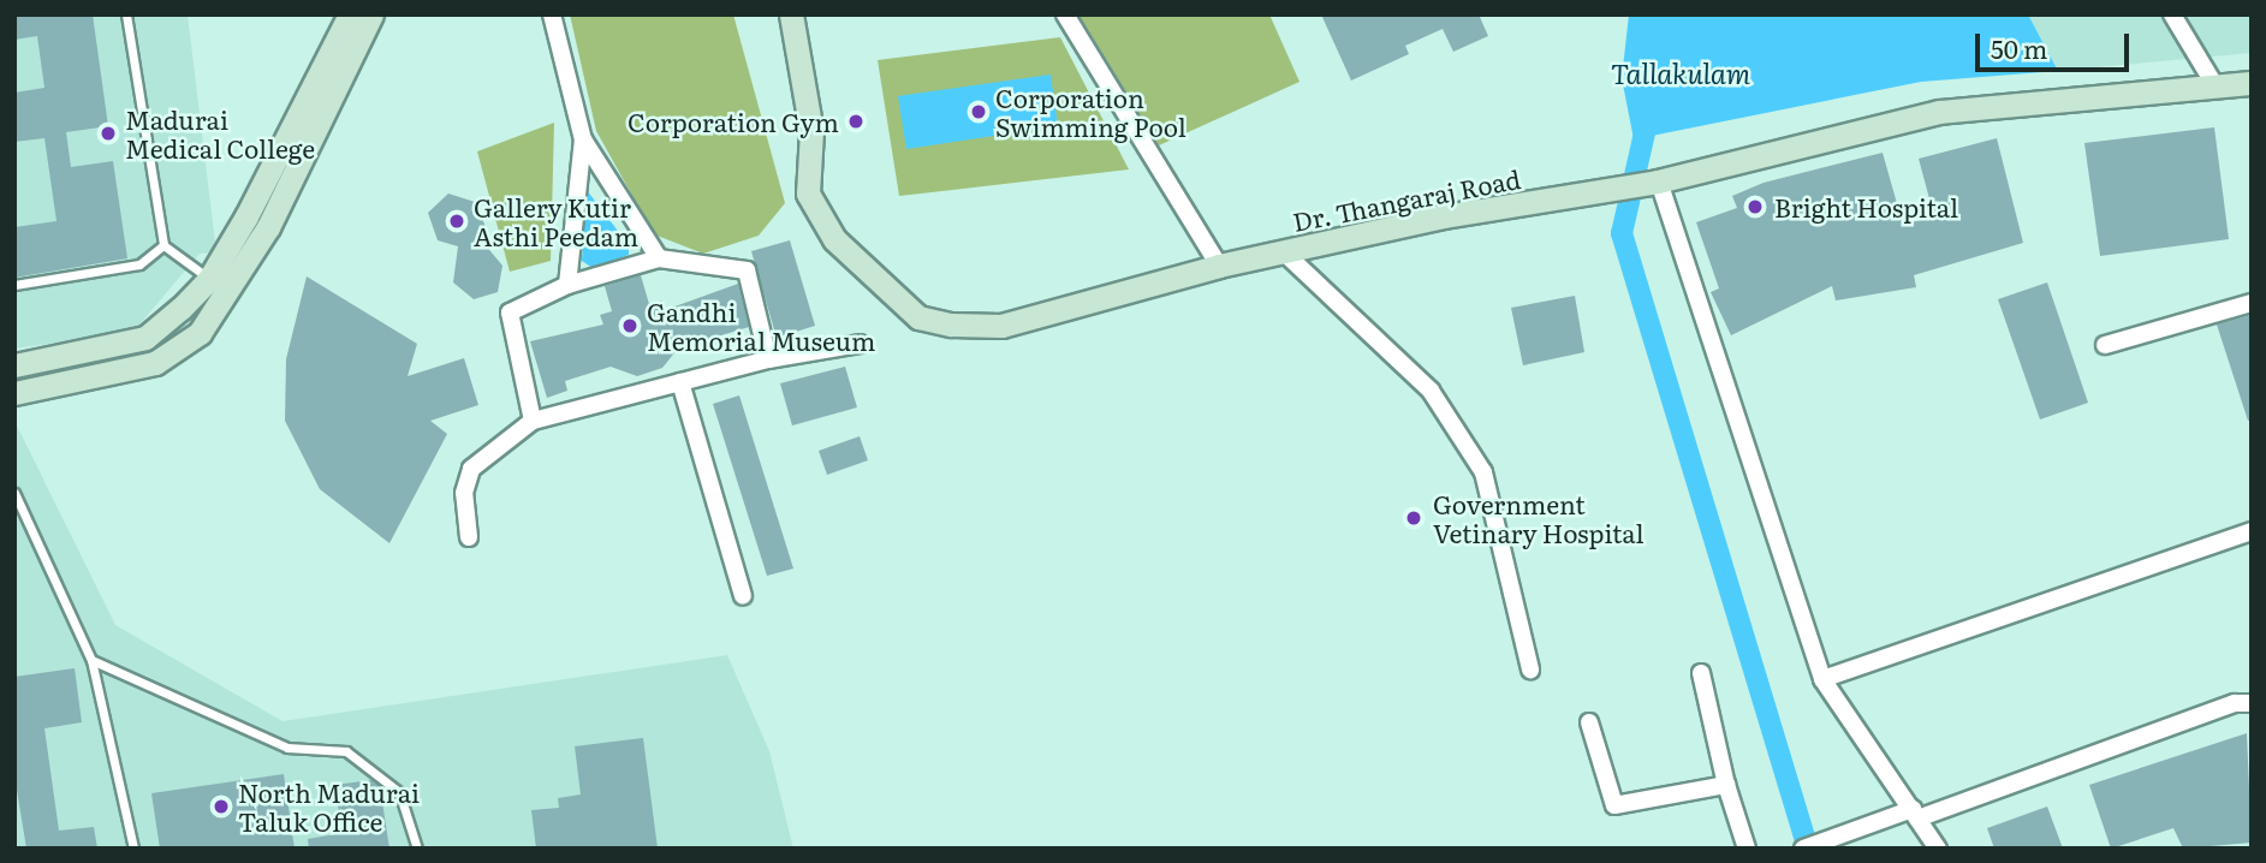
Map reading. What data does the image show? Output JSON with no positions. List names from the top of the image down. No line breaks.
{"streets":{"street":["Dr. Thangaraj Road"]},"water":["Tallakulam"],"places":["Corporation Swimming Pool","Corporation Gym","Madurai Medical College","Bright Hospital","Gallery Kutir Asthi Peedam","Gandhi Memorial Museum","Government Vetinary Hospital","North Madurai Taluk Office"],"scale_bar":"50 m"}
